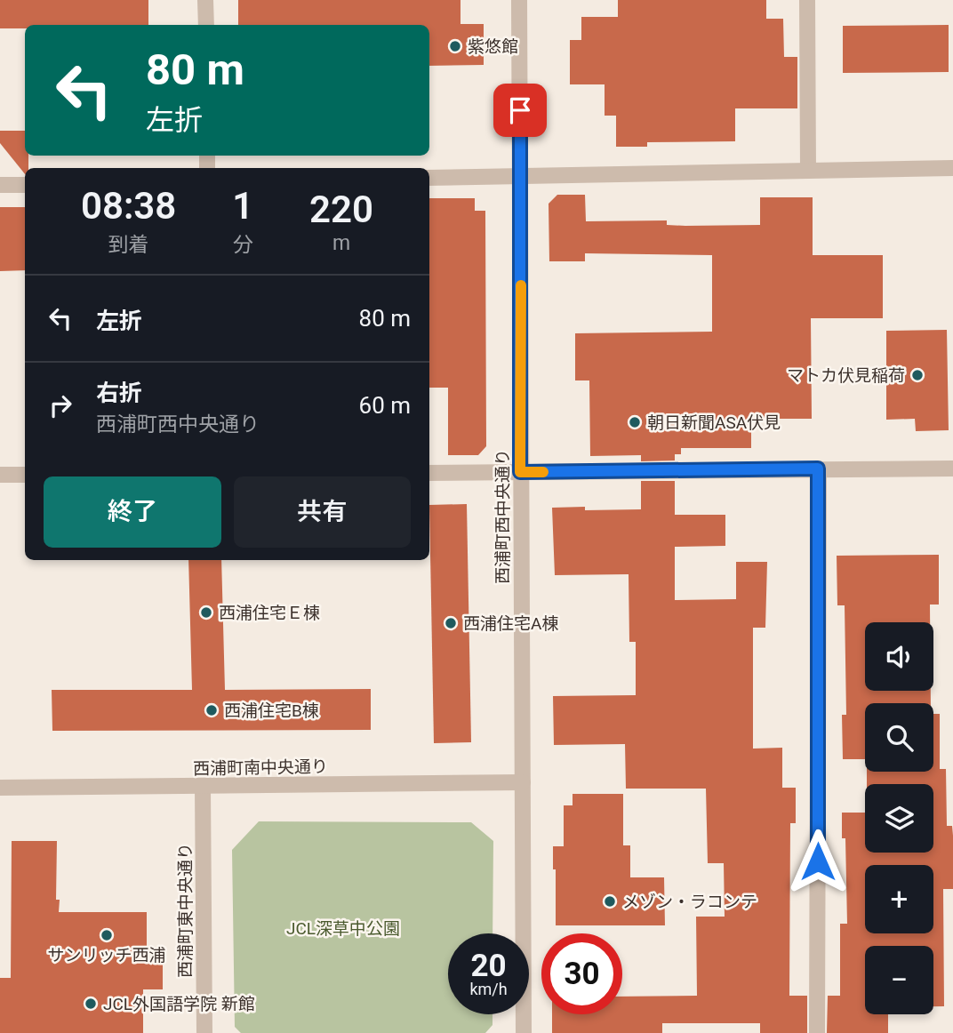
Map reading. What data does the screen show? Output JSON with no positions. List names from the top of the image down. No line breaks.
{"streets":{"street":["西浦町西中央通り","西浦町南中央通り","西浦町東中央通り"]},"crossings":[["西浦町西中央通り","西浦町南中央通り"],["西浦町南中央通り","西浦町東中央通り"]],"parks":["JCL深草中公園"],"places":["紫悠館","マトカ伏見稲荷","朝日新聞ASA伏見","西浦住宅Ｅ棟","西浦住宅A棟","西浦住宅B棟","メゾン・ラコンテ","サンリッチ西浦","JCL外国語学院 新館"],"page":{"turn":["80 m","左折"],"eta":["08:38","到着","1","分","220","m"],"list":[{"name":"左折","value":"80 m"},{"name":"右折","note":"西浦町西中央通り","value":"60 m"}],"buttons":["終了","共有"],"map_buttons":["+","−"],"speed":"20 km/h","limit":"30"}}
